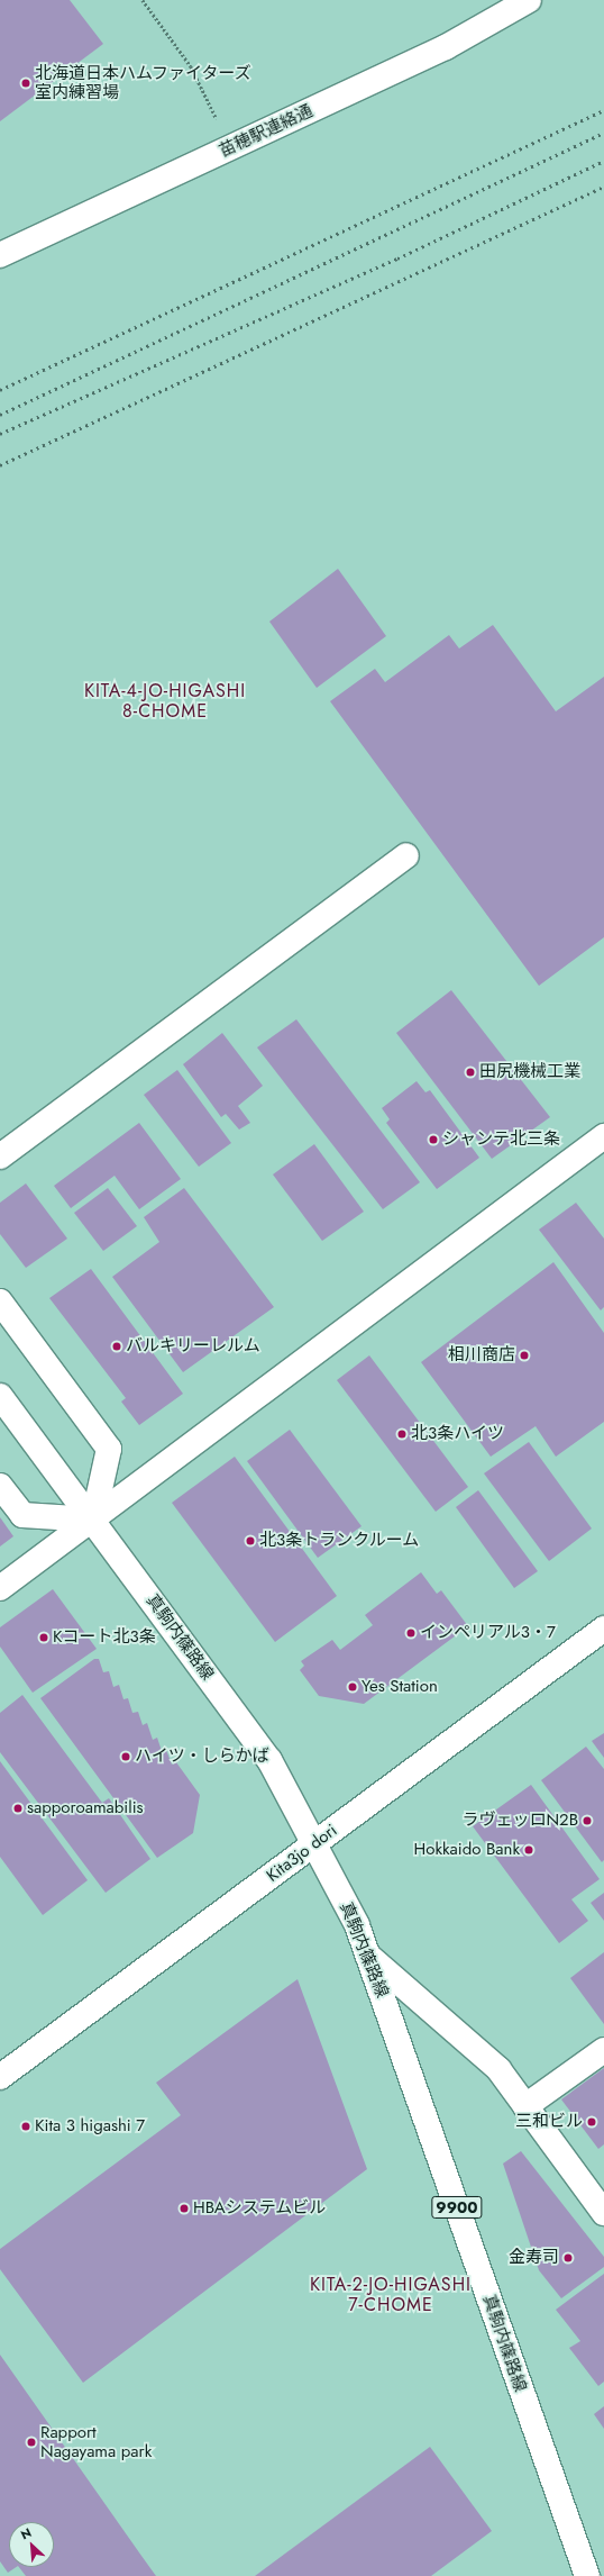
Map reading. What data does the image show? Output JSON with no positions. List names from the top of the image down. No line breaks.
{"streets":{"street":["苗穂駅連絡通","真駒内篠路線","Kita3jo dori","9900"]},"crossings":[["真駒内篠路線","Kita3jo dori"]],"districts":["KITA-4-JO-HIGASHI 8-CHOME","KITA-2-JO-HIGASHI 7-CHOME"],"places":["北海道日本ハムファイターズ 室内練習場","田尻機械工業","シャンテ北三条","バルキリーレルム","相川商店","北3条ハイツ","北3条トランクルーム","インペリアル3・7","Kコート北3条","Yes Station","ハイツ・しらかば","sapporoamabilis","ラヴェッロN2B","Hokkaido Bank","三和ビル","Kita 3 higashi 7","HBAシステムビル","金寿司","Rapport Nagayama park"],"north":"top left"}
